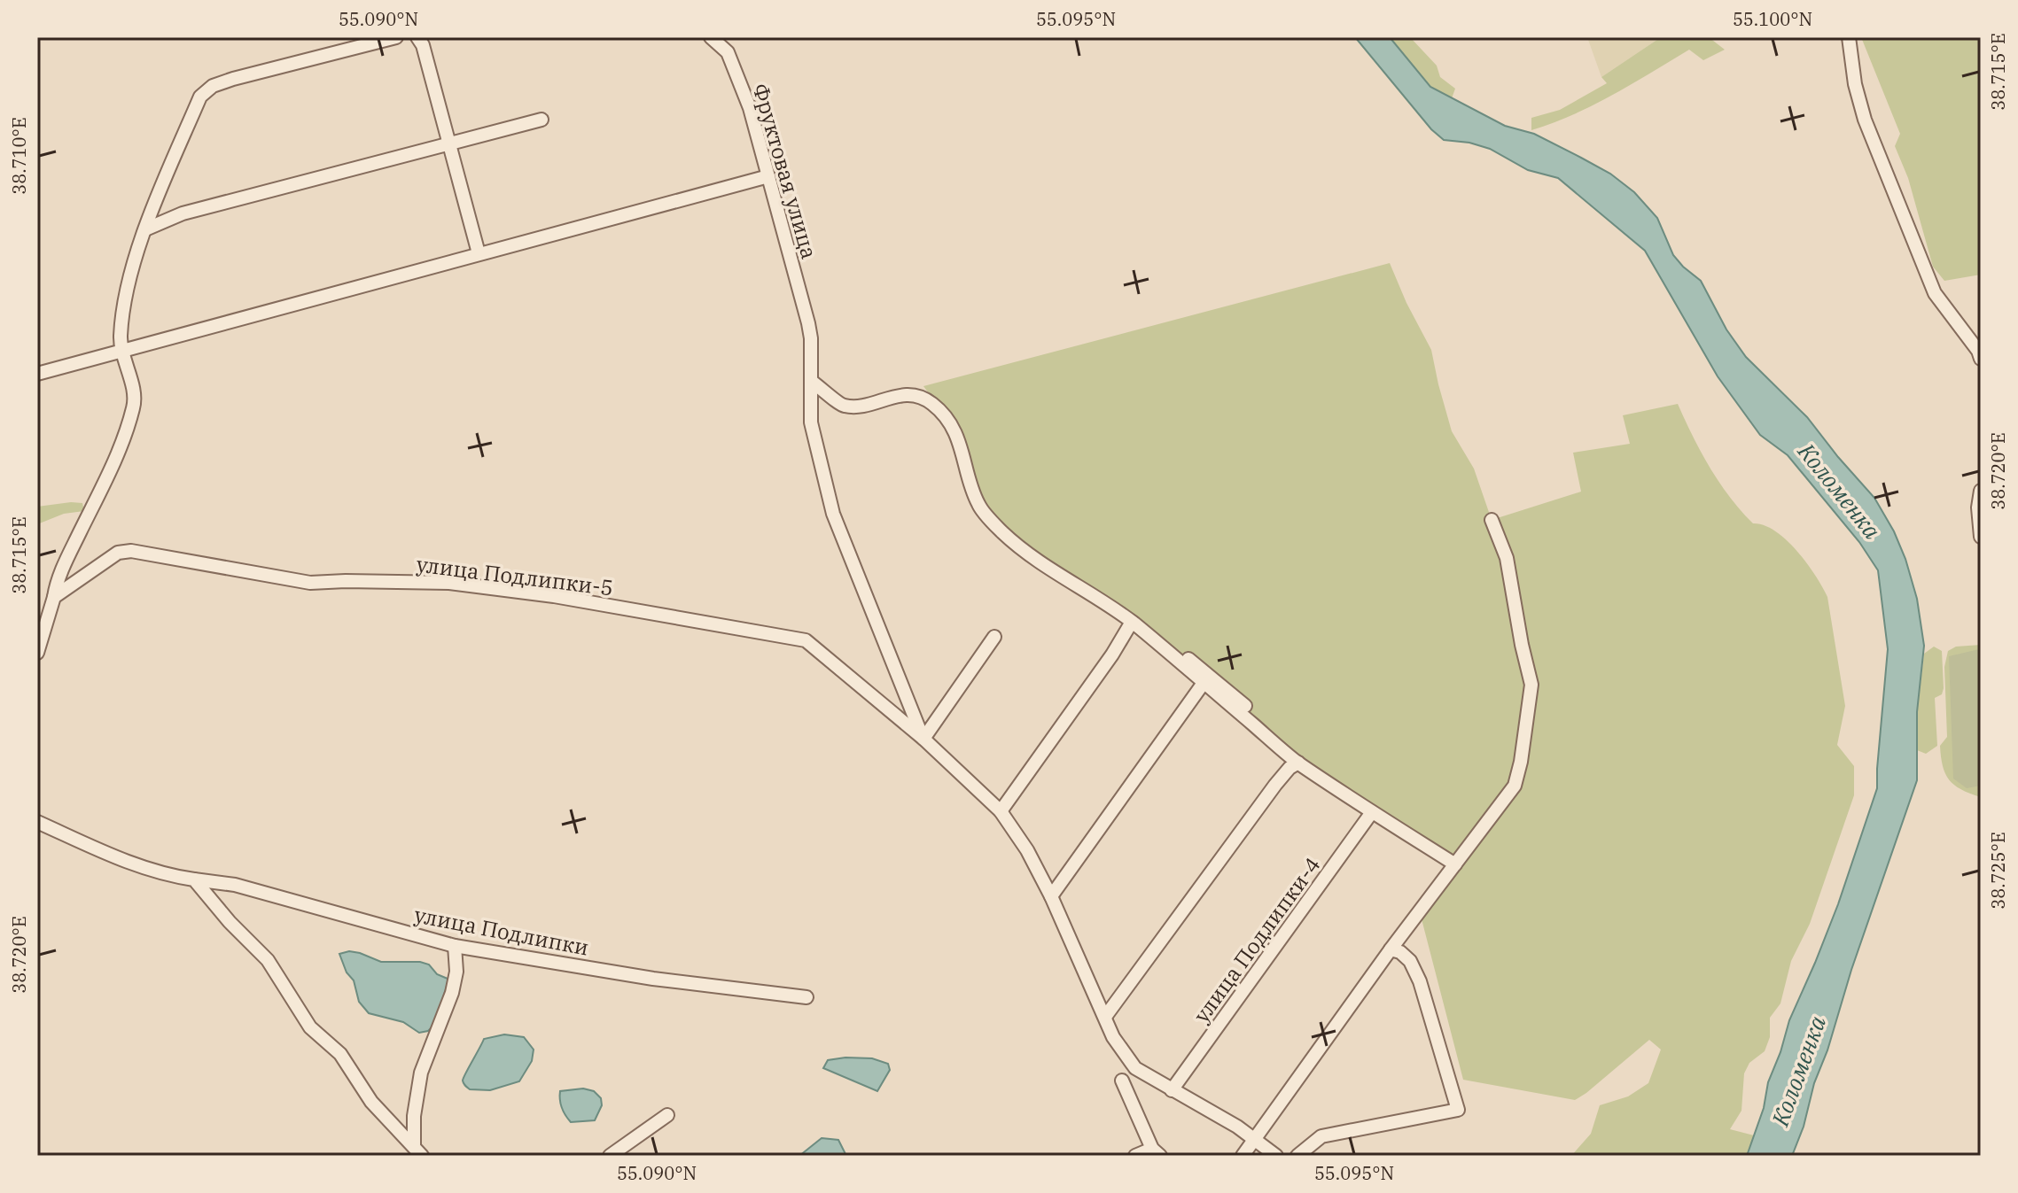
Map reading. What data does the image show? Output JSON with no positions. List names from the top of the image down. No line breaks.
{"streets":{"street":["Фруктовая улица","улица Подлипки-5","улица Подлипки","улица Подлипки-4"]},"crossings":[["Фруктовая улица","улица Подлипки-5"]],"water":["Коломенка"],"coordinates":["55.090°N","55.095°N","55.100°N","38.715°E","38.710°E","38.720°E","38.725°E"]}
